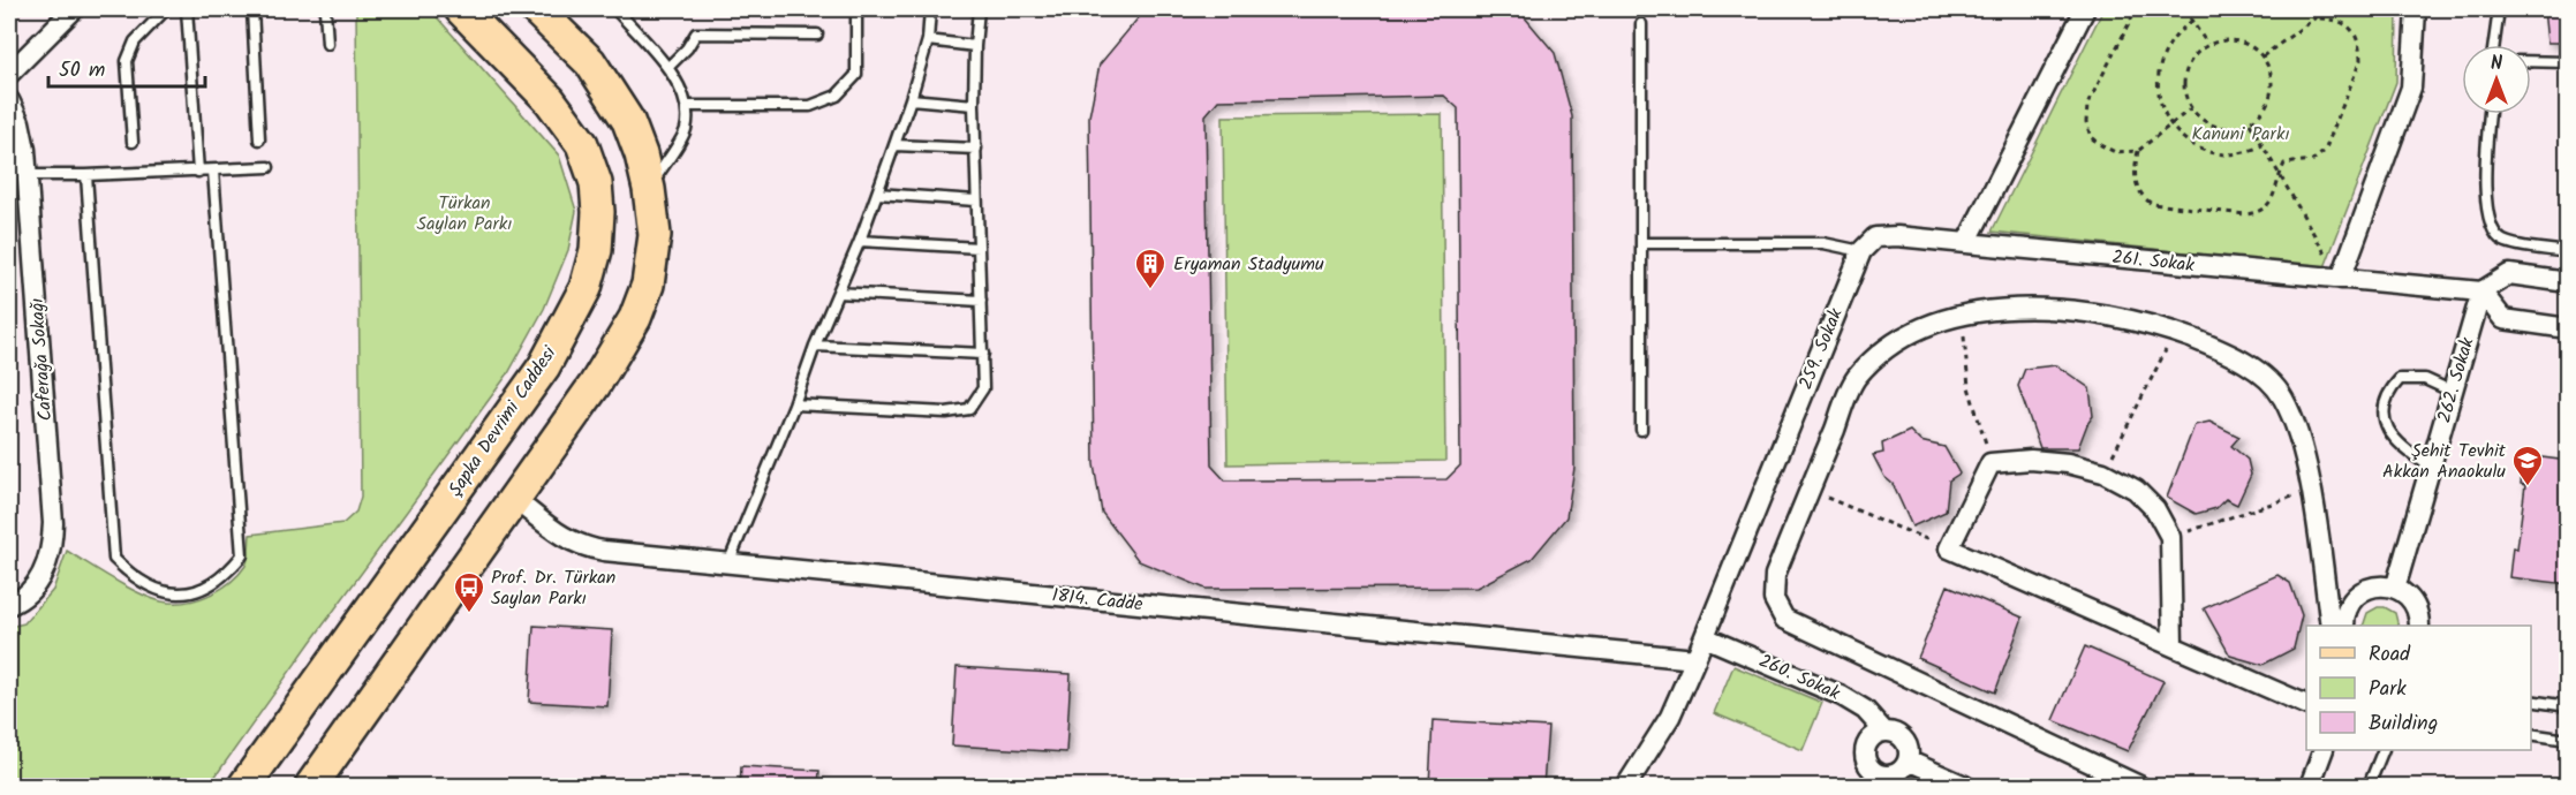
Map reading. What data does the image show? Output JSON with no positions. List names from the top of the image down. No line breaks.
{"streets":{"main road":["Şapka Devrimi Caddesi"],"street":["261. Sokak","259. Sokak","Caferağa Sokağı","262. Sokak","1814. Cadde","260. Sokak"]},"crossings":[["261. Sokak","262. Sokak"],["259. Sokak","1814. Cadde"],["259. Sokak","260. Sokak"]],"parks":["Kanuni Parkı","Türkan Saylan Parkı"],"places":{"building":["Eryaman Stadyumu"],"school or university":["Şehit Tevhit Akkan Anaokulu"],"bus stop":["Prof. Dr. Türkan Saylan Parkı"]},"legend":["Road","Park","Building"],"scale_bar":"50 m","north":"top"}
